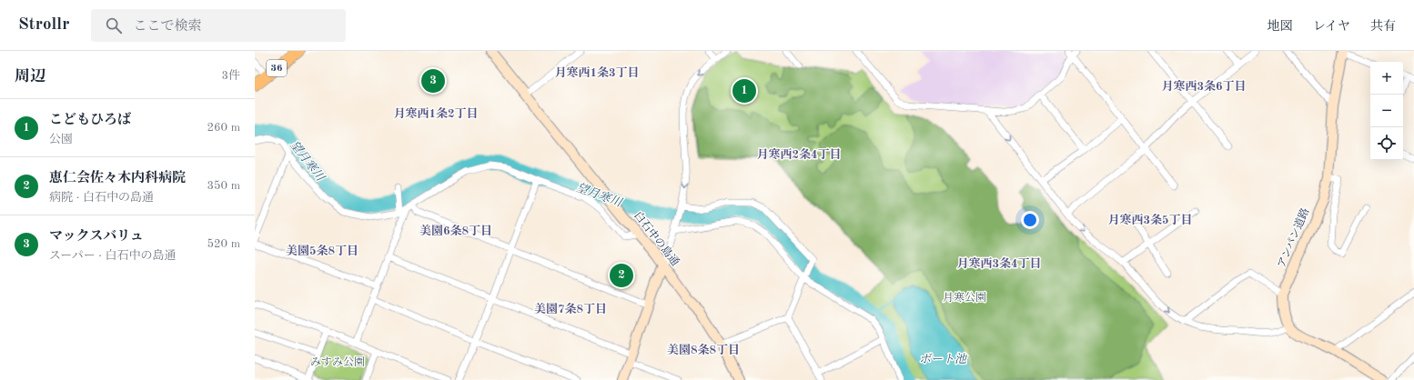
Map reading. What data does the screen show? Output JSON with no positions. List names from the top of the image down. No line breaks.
{"streets":{"highway":["36"],"street":["アンパン道路","白石中の島通"]},"districts":["月寒西1条3丁目","月寒西3条6丁目","月寒西1条2丁目","月寒西2条4丁目","月寒西3条5丁目","美園6条8丁目","美園5条8丁目","月寒西3条4丁目","美園7条8丁目","美園8条8丁目"],"water":["望月寒川","ボート池"],"parks":["月寒公園","みすみ公園"],"page":{"header":"Strollr","search":"ここで検索","nav":["地図","レイヤ","共有"],"heading":["周辺","3件"],"map_buttons":["+","−"],"pins":["3","1","2"],"list":[{"mark":"1","name":"こどもひろば","note":"公園","value":"260 m"},{"mark":"2","name":"恵仁会佐々木内科病院","note":"病院 · 白石中の島通","value":"350 m"},{"mark":"3","name":"マックスバリュ","note":"スーパー · 白石中の島通","value":"520 m"}]}}
